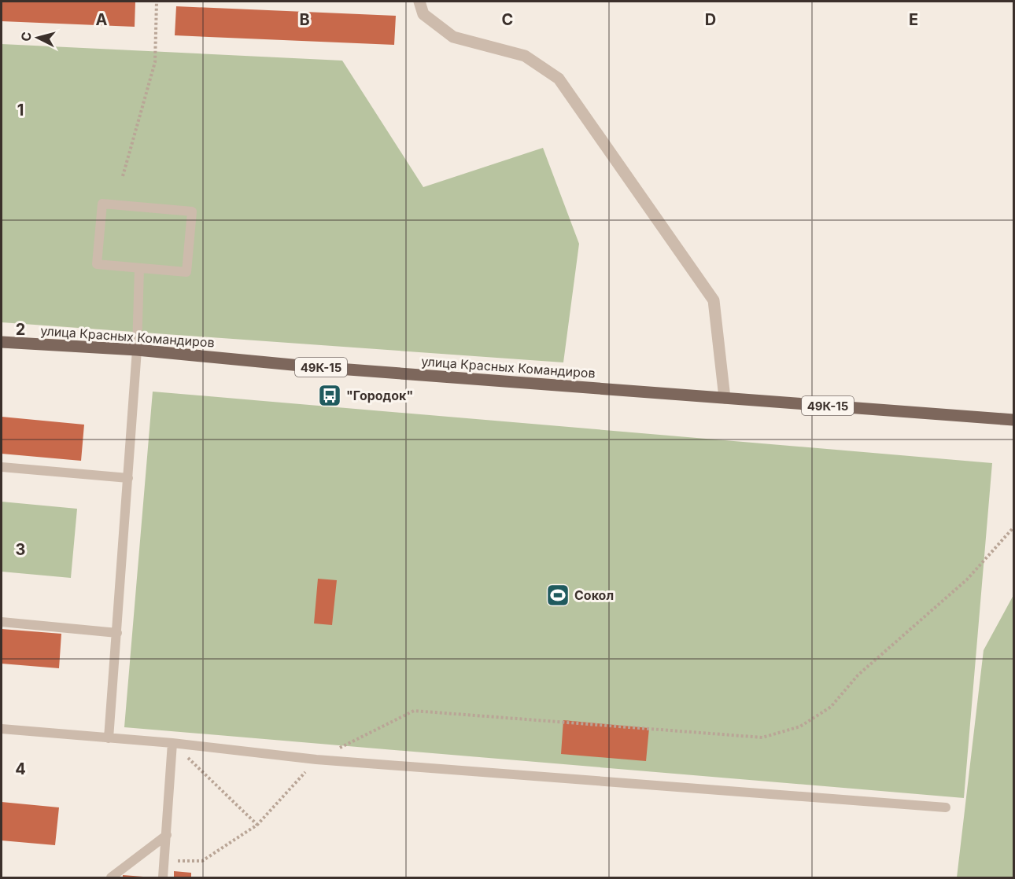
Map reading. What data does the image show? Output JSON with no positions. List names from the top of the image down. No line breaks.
{"streets":{"main road":["улица Красных Командиров","49К-15"]},"places":{"bus stop":["\"Городок\""],"sports":["Сокол"]},"north":"left","grid":{"columns":["A","B","C","D","E"],"rows":["1","2","3","4"]}}
